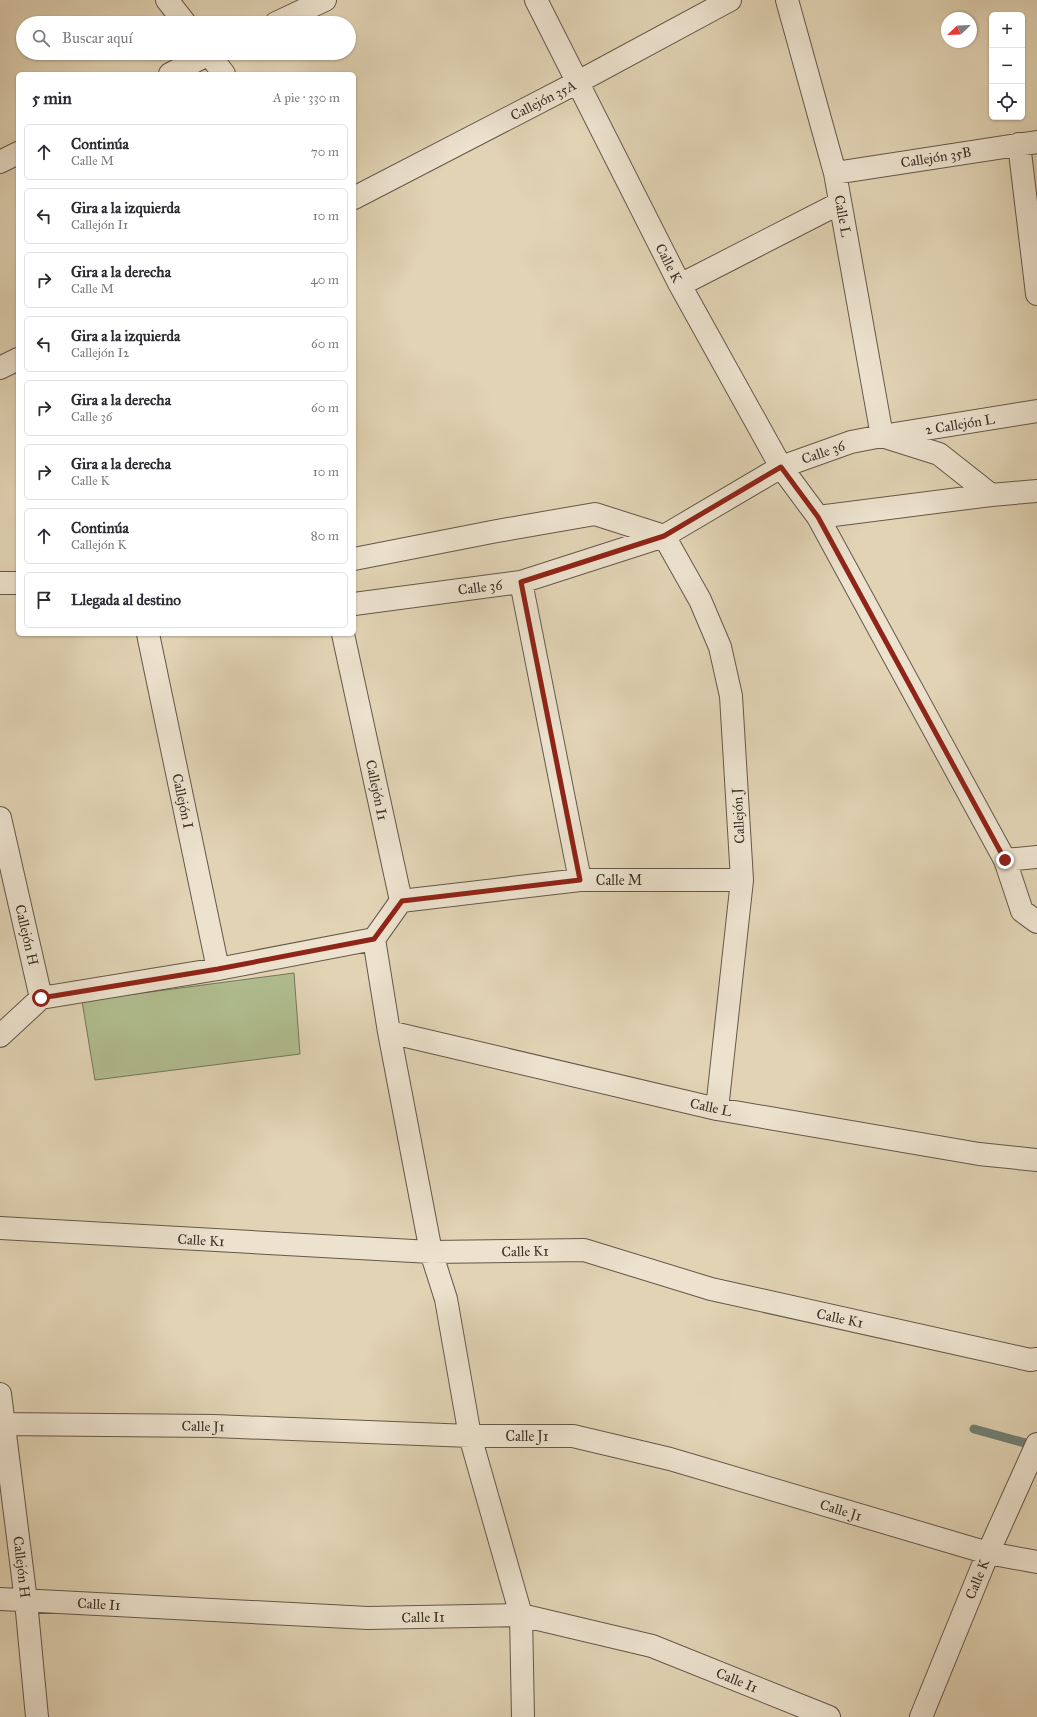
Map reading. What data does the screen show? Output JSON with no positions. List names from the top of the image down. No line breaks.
{"streets":{"street":["Callejón 35A","Callejón 35B","Calle L","Calle K","2 Callejón L","Calle 36","Callejón I1","Callejón I","Callejón J","Calle M","Callejón H","Calle K1","Calle J1","Calle I1"]},"crossings":[["Callejón 35A","Calle K"],["Callejón 35B","Calle L"],["Calle L","2 Callejón L"],["Calle L","Calle 36"],["Calle L","Callejón J"],["Calle K","Calle 36"],["Calle K","Calle J1"],["2 Callejón L","Calle 36"],["Calle 36","Callejón J"],["Callejón I1","Calle M"],["Callejón J","Calle M"],["Callejón H","Calle J1"],["Callejón H","Calle I1"]],"north":"bottom left","page":{"map_buttons":["+","−"],"search":"Buscar aquí","heading":["5 min","A pie · 330 m"],"list":[["Continúa","Calle M","70 m"],["Gira a la izquierda","Callejón I1","10 m"],["Gira a la derecha","Calle M","40 m"],["Gira a la izquierda","Callejón I2","60 m"],["Gira a la derecha","Calle 36","60 m"],["Gira a la derecha","Calle K","10 m"],["Continúa","Callejón K","80 m"],"Llegada al destino"]}}
